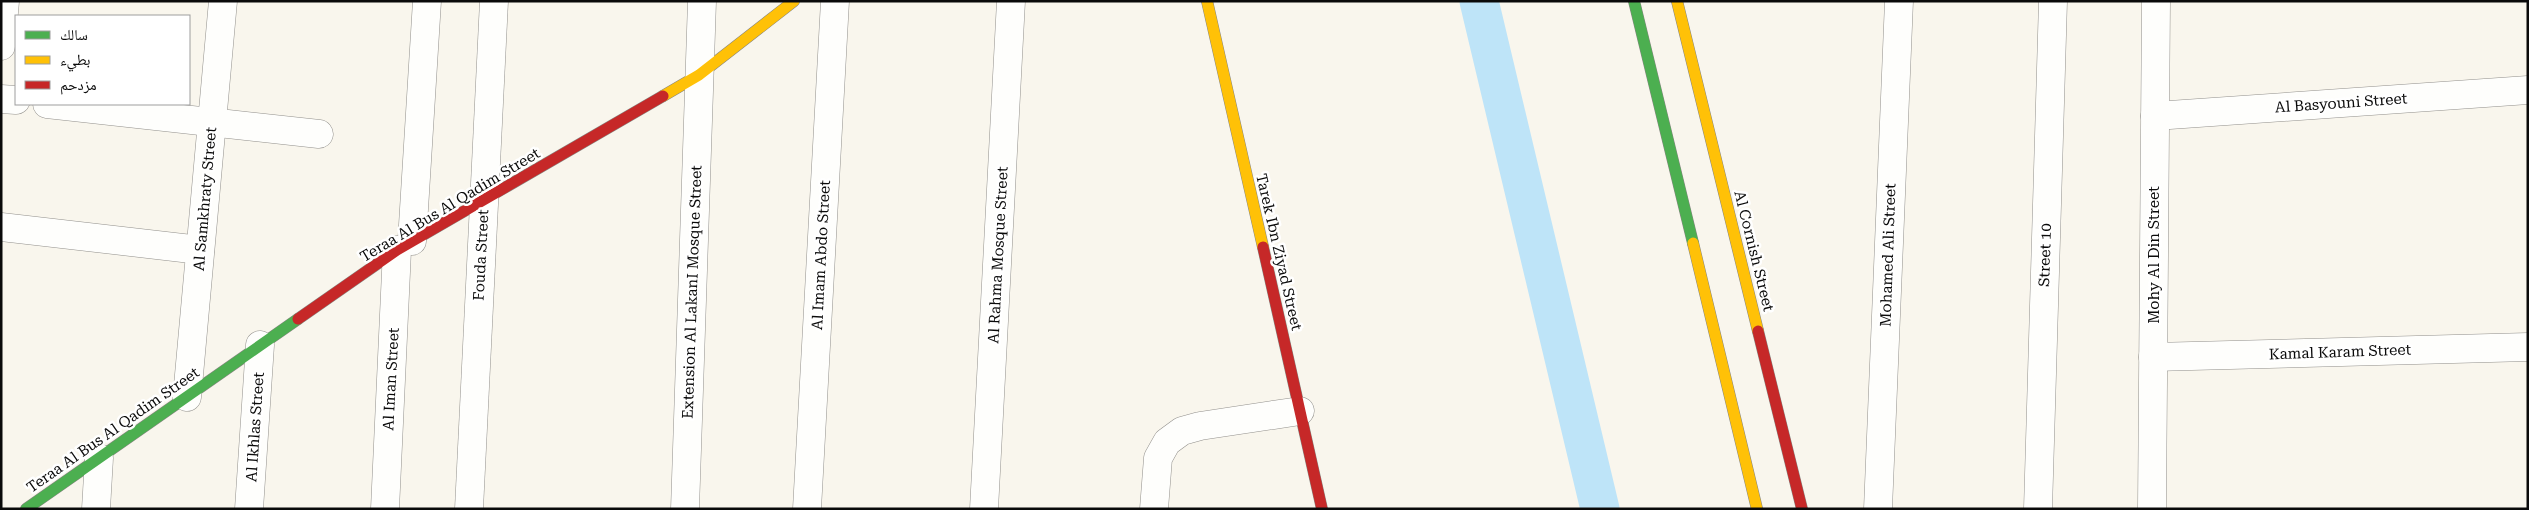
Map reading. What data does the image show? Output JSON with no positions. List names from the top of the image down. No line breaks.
{"streets":{"main road":["Teraa Al Bus Al Qadim Street","Al Cornish Street","Tarek Ibn Ziyad Street"],"street":["Al Basyouni Street","Al Samkhraty Street","Fouda Street","Al Imam Abdo Street","Al Rahma Mosque Street","Mohamed Ali Street","Street 10","Mohy Al Din Street","Extension Al LakanI Mosque Street","Kamal Karam Street","Al Iman Street","Al Ikhlas Street"]},"crossings":[["Al Basyouni Street","Mohy Al Din Street"],["Al Samkhraty Street","Teraa Al Bus Al Qadim Street"],["Teraa Al Bus Al Qadim Street","Fouda Street"],["Teraa Al Bus Al Qadim Street","Extension Al LakanI Mosque Street"],["Teraa Al Bus Al Qadim Street","Al Iman Street"],["Teraa Al Bus Al Qadim Street","Al Ikhlas Street"],["Mohy Al Din Street","Kamal Karam Street"]],"legend":["سالك","بطيء","مزدحم"]}
